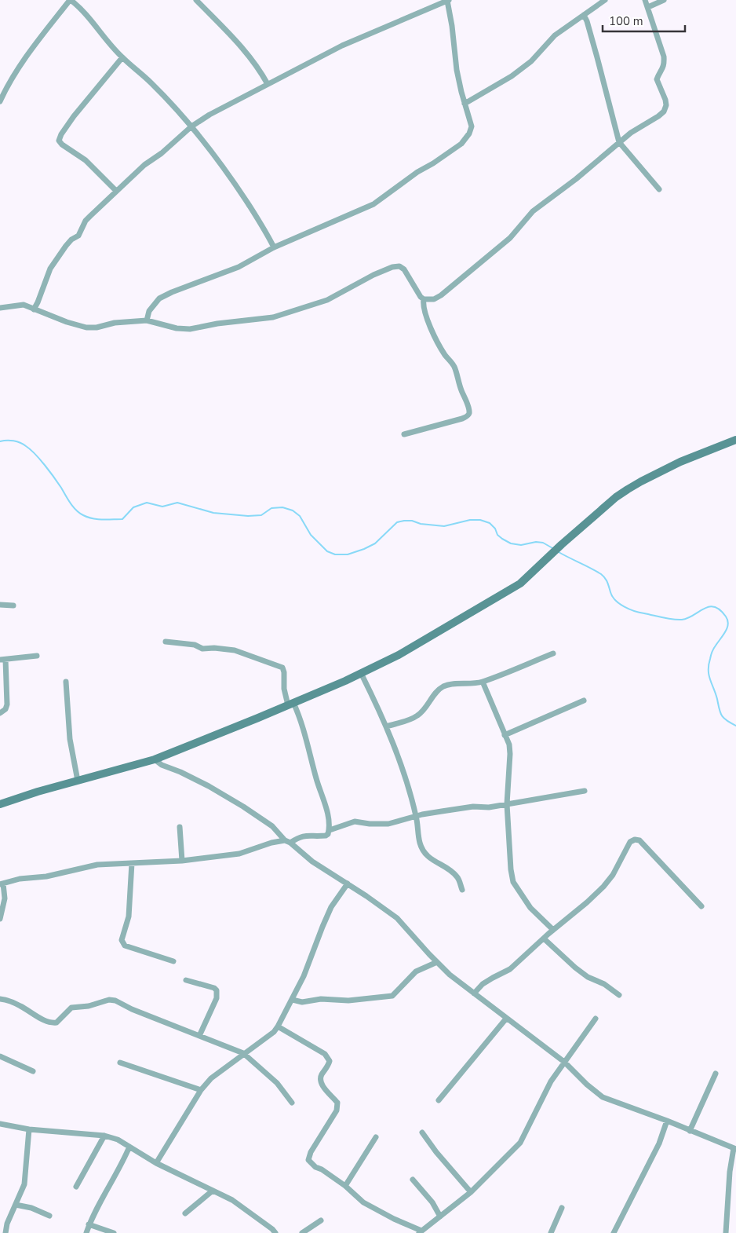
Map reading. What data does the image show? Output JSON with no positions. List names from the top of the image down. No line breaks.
{"scale_bar":"100 m"}
